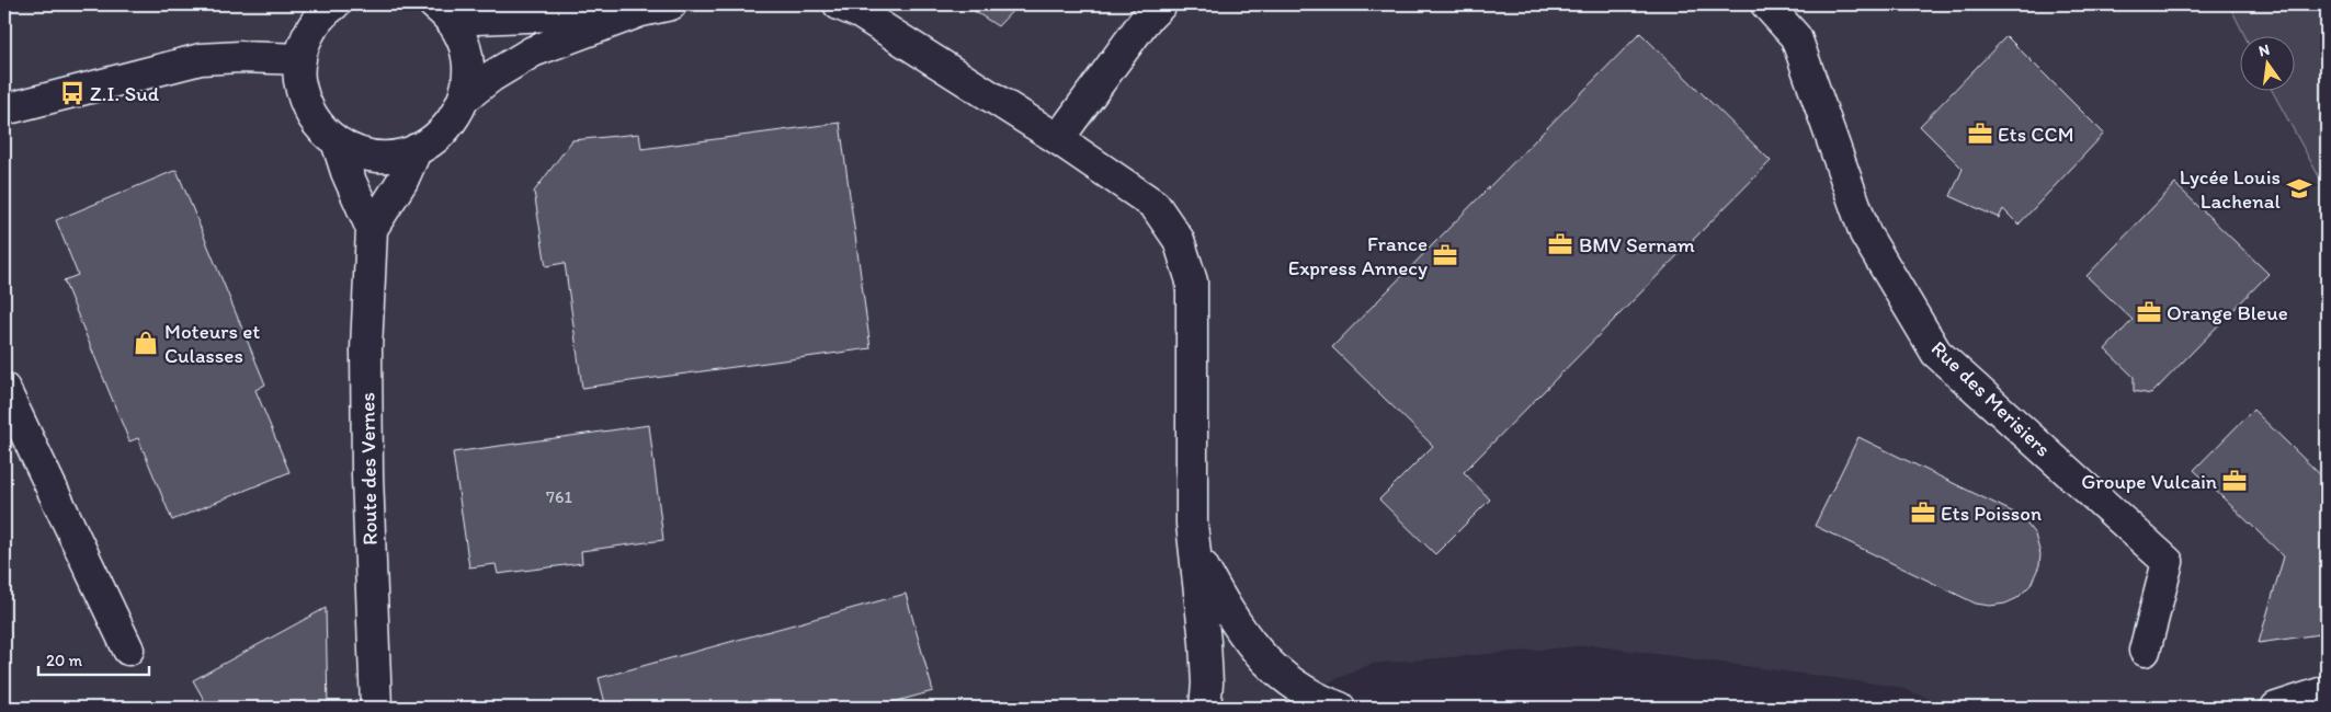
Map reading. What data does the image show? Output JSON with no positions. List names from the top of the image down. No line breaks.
{"streets":{"main road":["Rue des Merisiers","Route des Vernes"]},"places":{"bus stop":["Z.I. Sud"],"office":["Ets CCM","BMV Sernam","France Express Annecy","Orange Bleue","Groupe Vulcain","Ets Poisson"],"school or university":["Lycée Louis Lachenal"],"shop":["Moteurs et Culasses"]},"house_numbers":["761"],"scale_bar":"20 m","north":"top"}
